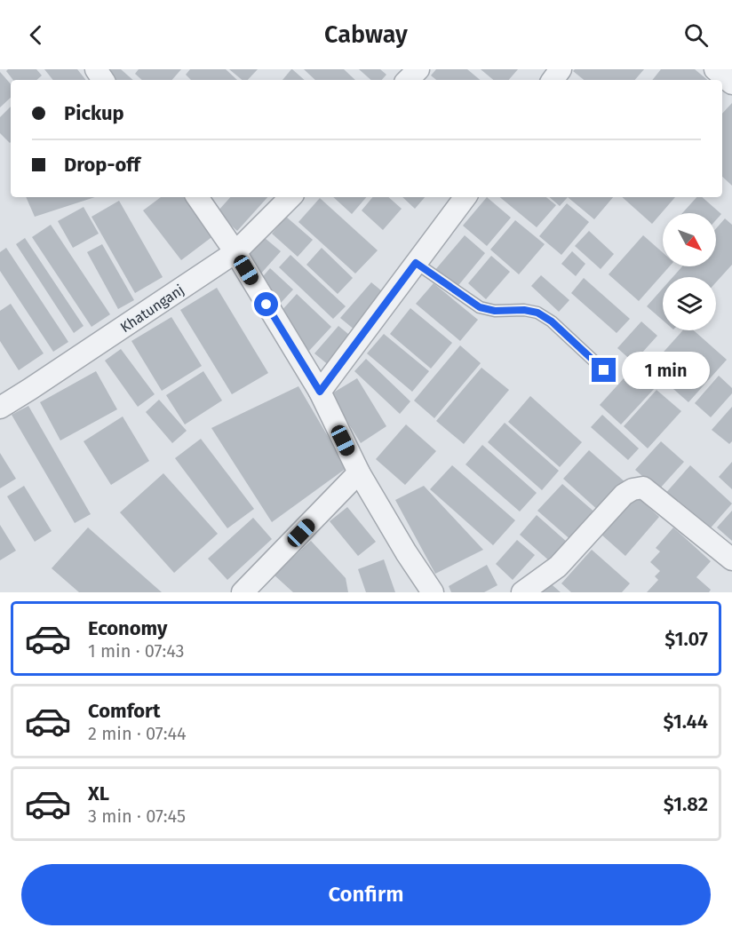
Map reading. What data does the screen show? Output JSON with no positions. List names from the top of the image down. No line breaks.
{"streets":{"street":["Khatunganj"]},"north":"bottom right","page":{"header":"Cabway","banner":["Pickup","Drop-off"],"bubble":"1 min","list":[{"name":"Economy","note":"1 min · 07:43","value":"$1.07"},{"name":"Comfort","note":"2 min · 07:44","value":"$1.44"},{"name":"XL","note":"3 min · 07:45","value":"$1.82"}],"buttons":"Confirm"}}
